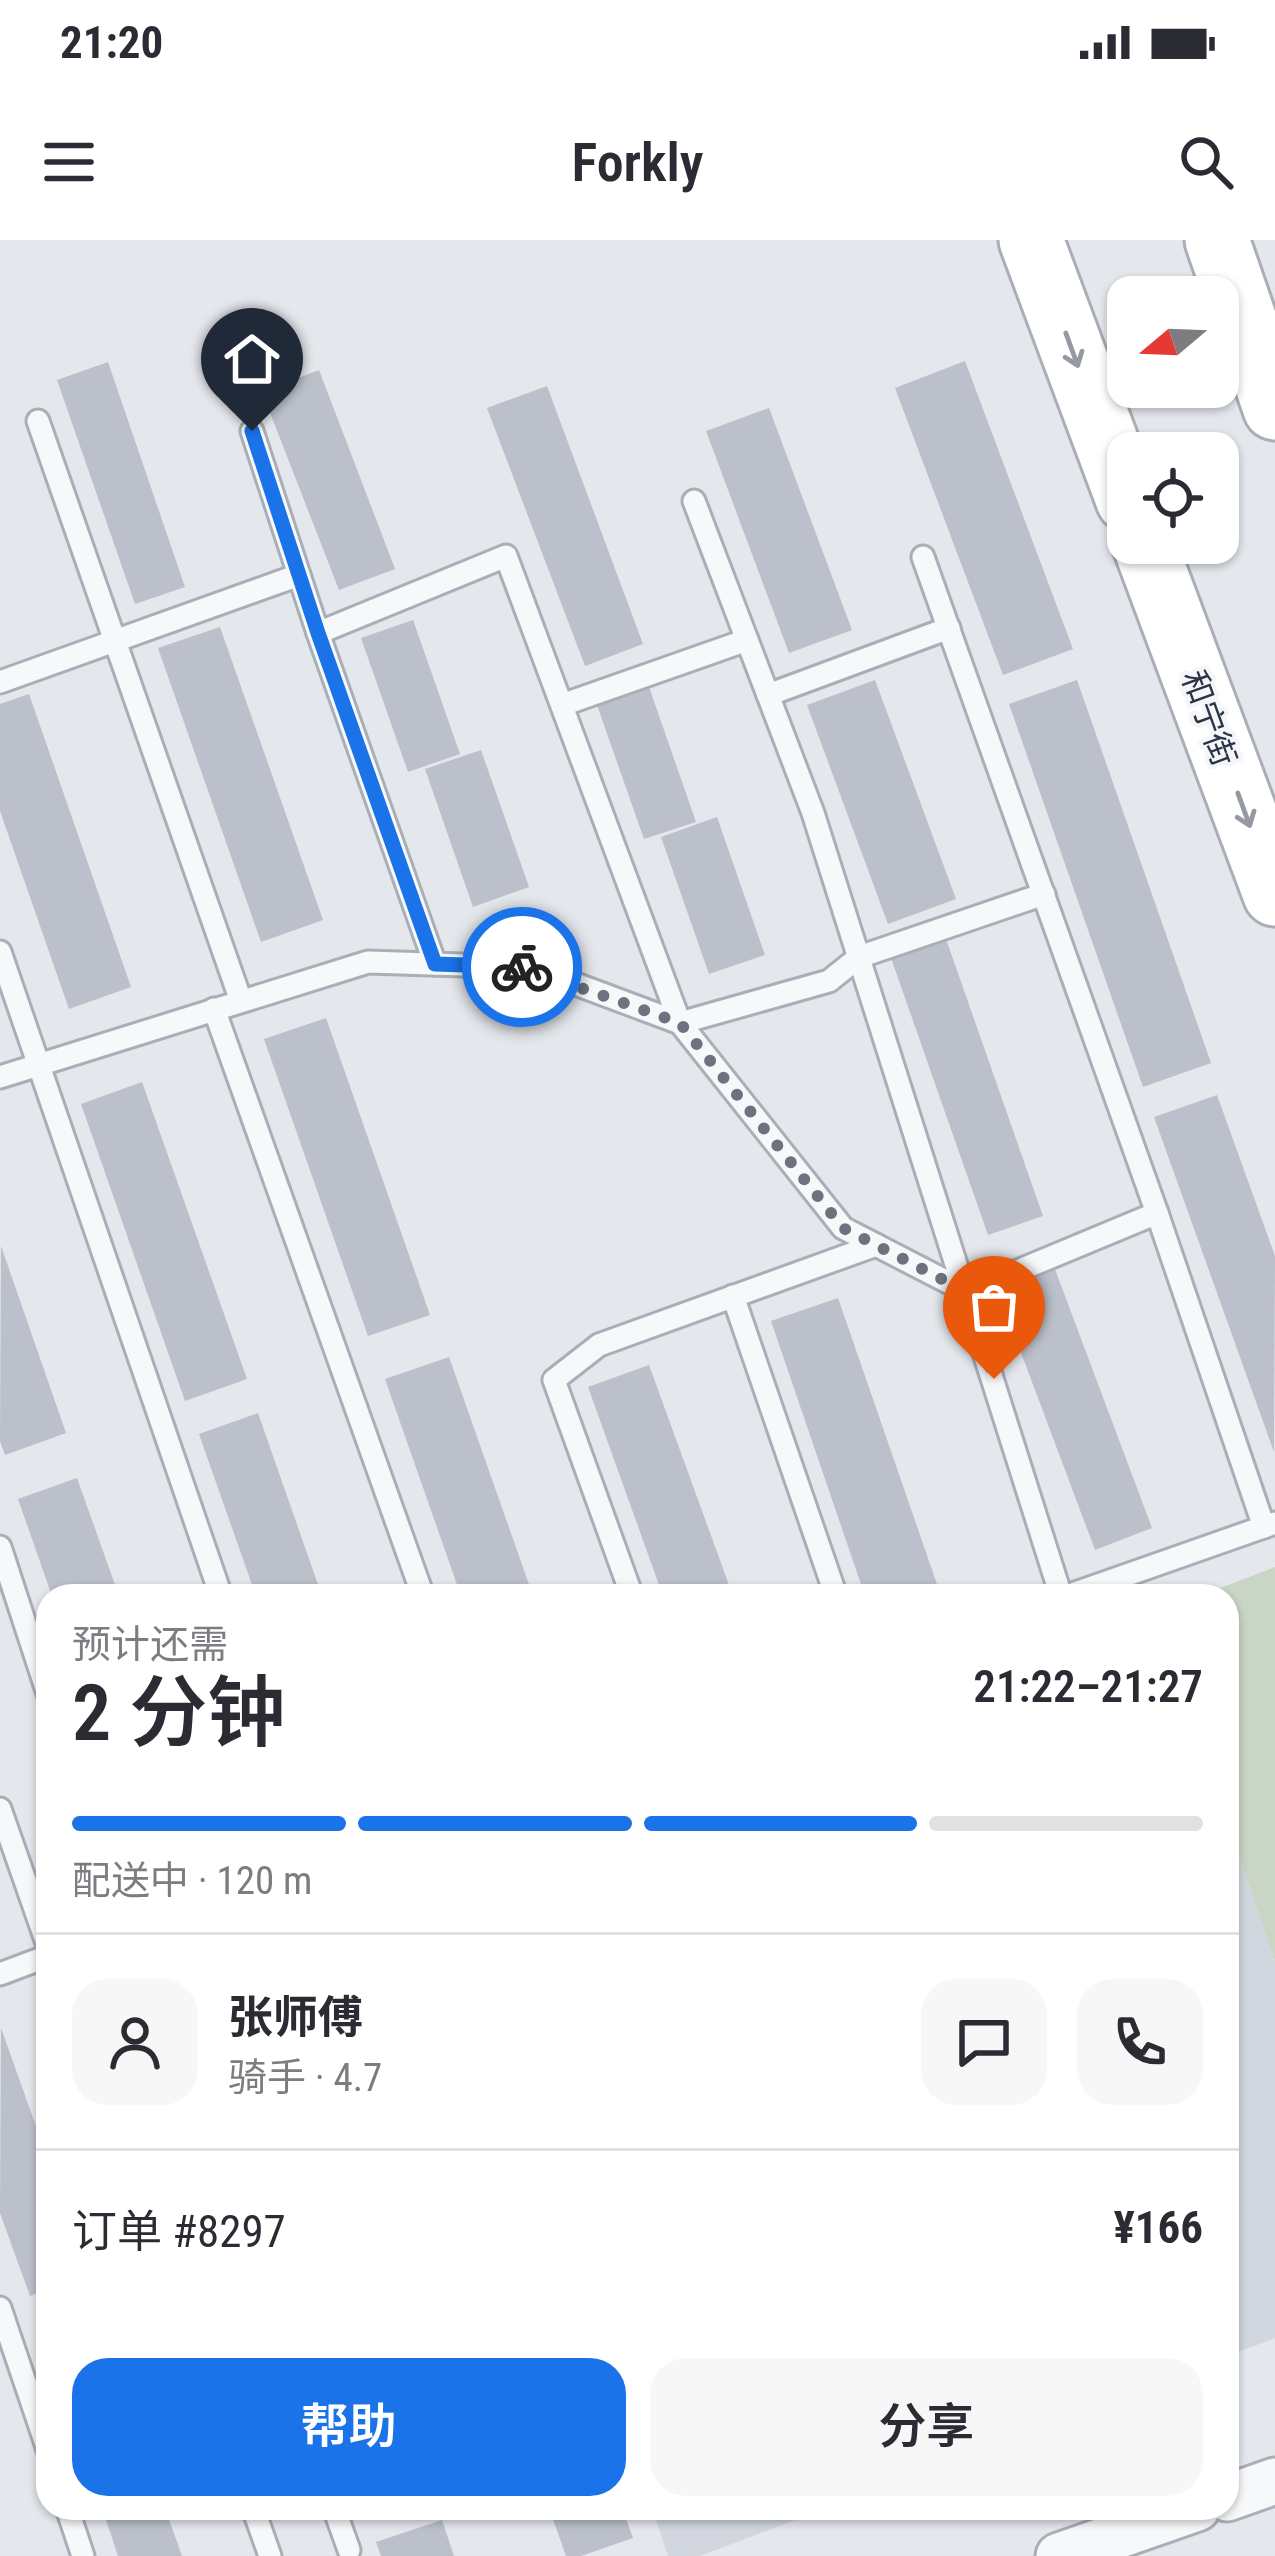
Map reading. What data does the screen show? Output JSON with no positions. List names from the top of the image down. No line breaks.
{"streets":{"main road":["和宁街"]},"one_way":["和宁街"],"north":"left","page":{"status":"21:20","header":"Forkly","heading":["2 分钟","预计还需","21:22–21:27"],"panel":["张师傅","骑手 · 4.7","订单 #8297","¥166"],"bar":"配送中 · 120 m","buttons":["帮助","分享"]}}
